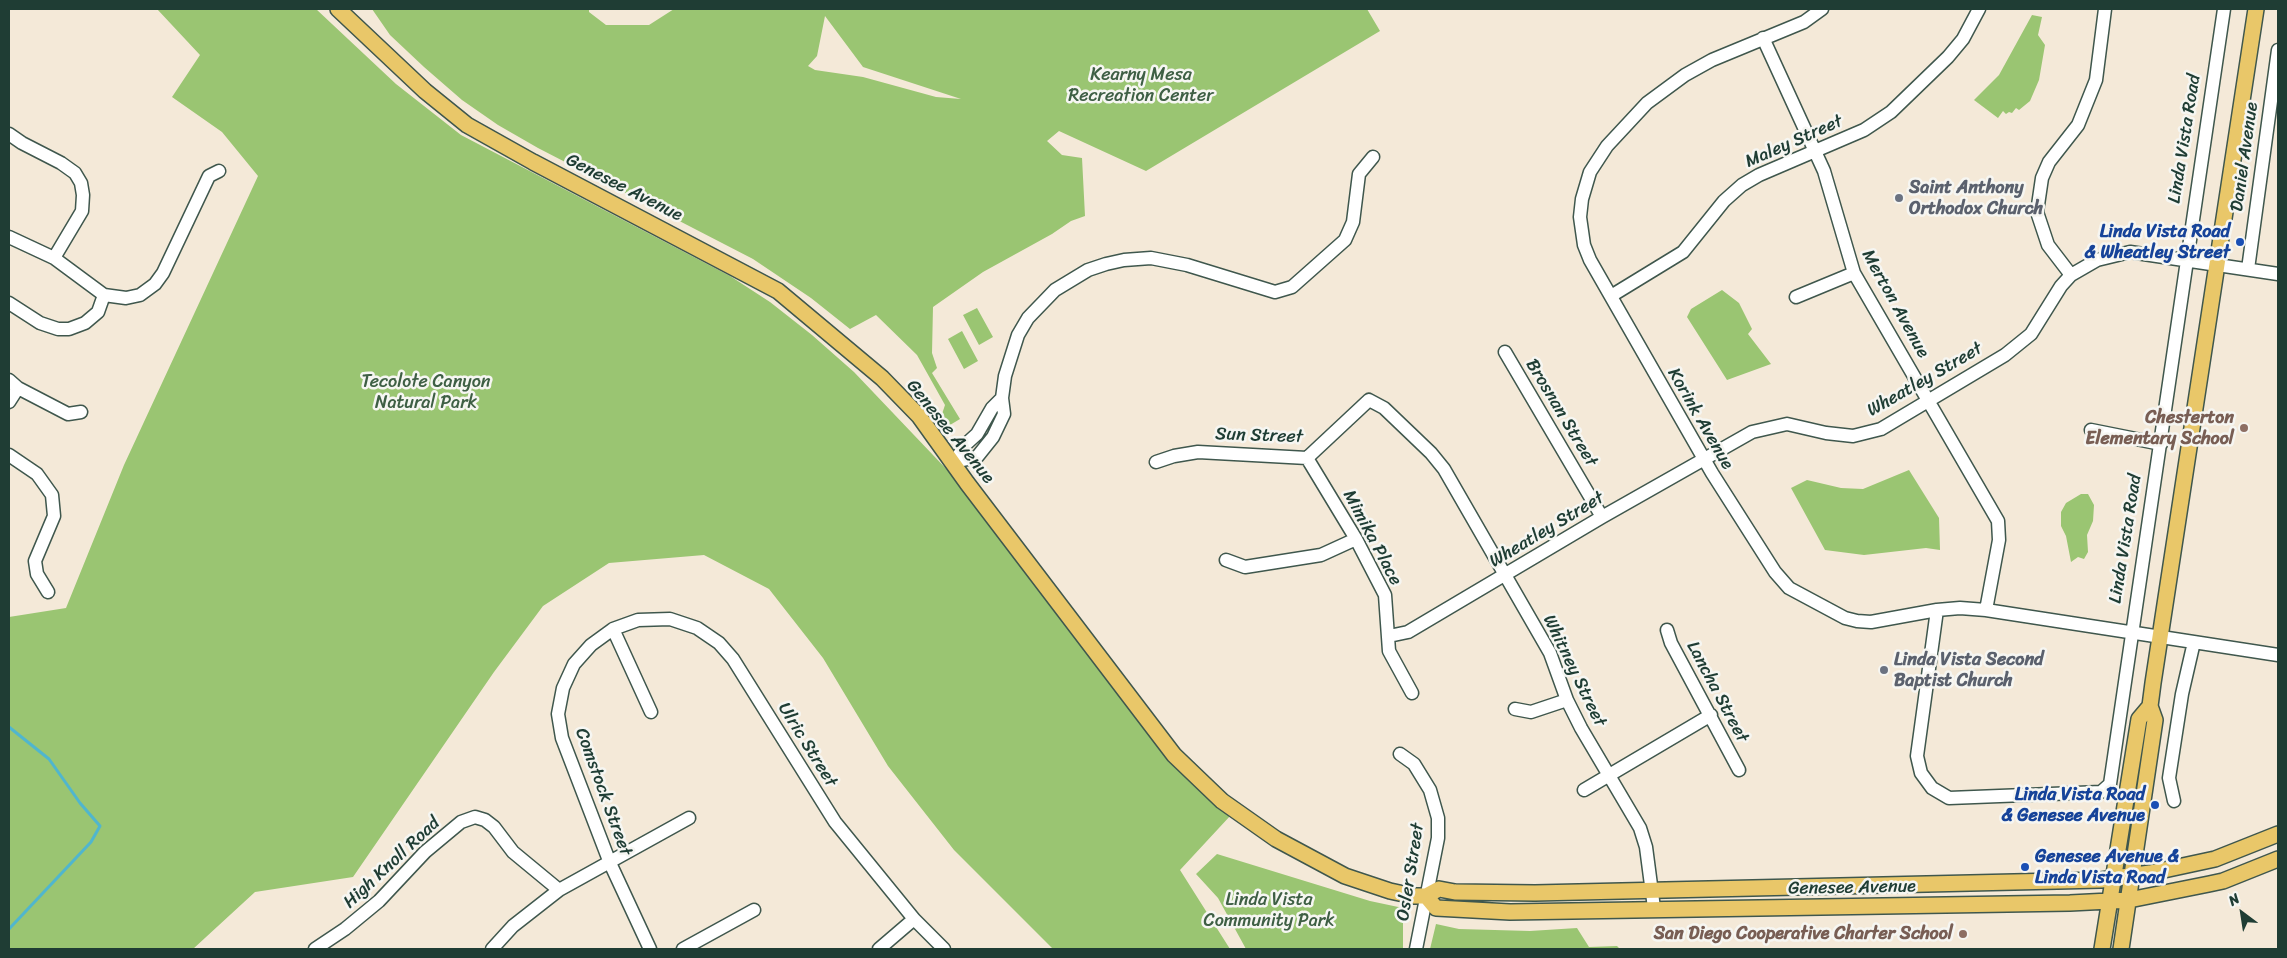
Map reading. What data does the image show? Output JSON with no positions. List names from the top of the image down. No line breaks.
{"streets":{"main road":["Genesee Avenue"],"street":["Linda Vista Road","Maley Street","Daniel Avenue","Merton Avenue","Wheatley Street","Brosnan Street","Korink Avenue","Sun Street","Mimika Place","Whitney Street","Lancha Street","Ulric Street","Comstock Street","High Knoll Road","Osler Street"]},"crossings":[["Linda Vista Road","Wheatley Street"],["Linda Vista Road","Korink Avenue"],["Maley Street","Merton Avenue"],["Maley Street","Korink Avenue"],["Daniel Avenue","Wheatley Street"],["Genesee Avenue","Whitney Street"],["Genesee Avenue","Osler Street"],["Merton Avenue","Wheatley Street"],["Merton Avenue","Korink Avenue"],["Wheatley Street","Brosnan Street"],["Wheatley Street","Korink Avenue"],["Wheatley Street","Mimika Place"],["Wheatley Street","Whitney Street"],["Sun Street","Mimika Place"],["Sun Street","Whitney Street"],["Ulric Street","Comstock Street"]],"parks":["Kearny Mesa Recreation Center","Tecolote Canyon Natural Park","Linda Vista Community Park"],"places":["Saint Anthony Orthodox Church","Linda Vista Road & Wheatley Street","Chesterton Elementary School","Linda Vista Second Baptist Church","Linda Vista Road & Genesee Avenue","Genesee Avenue & Linda Vista Road","San Diego Cooperative Charter School"],"north":"top left"}
